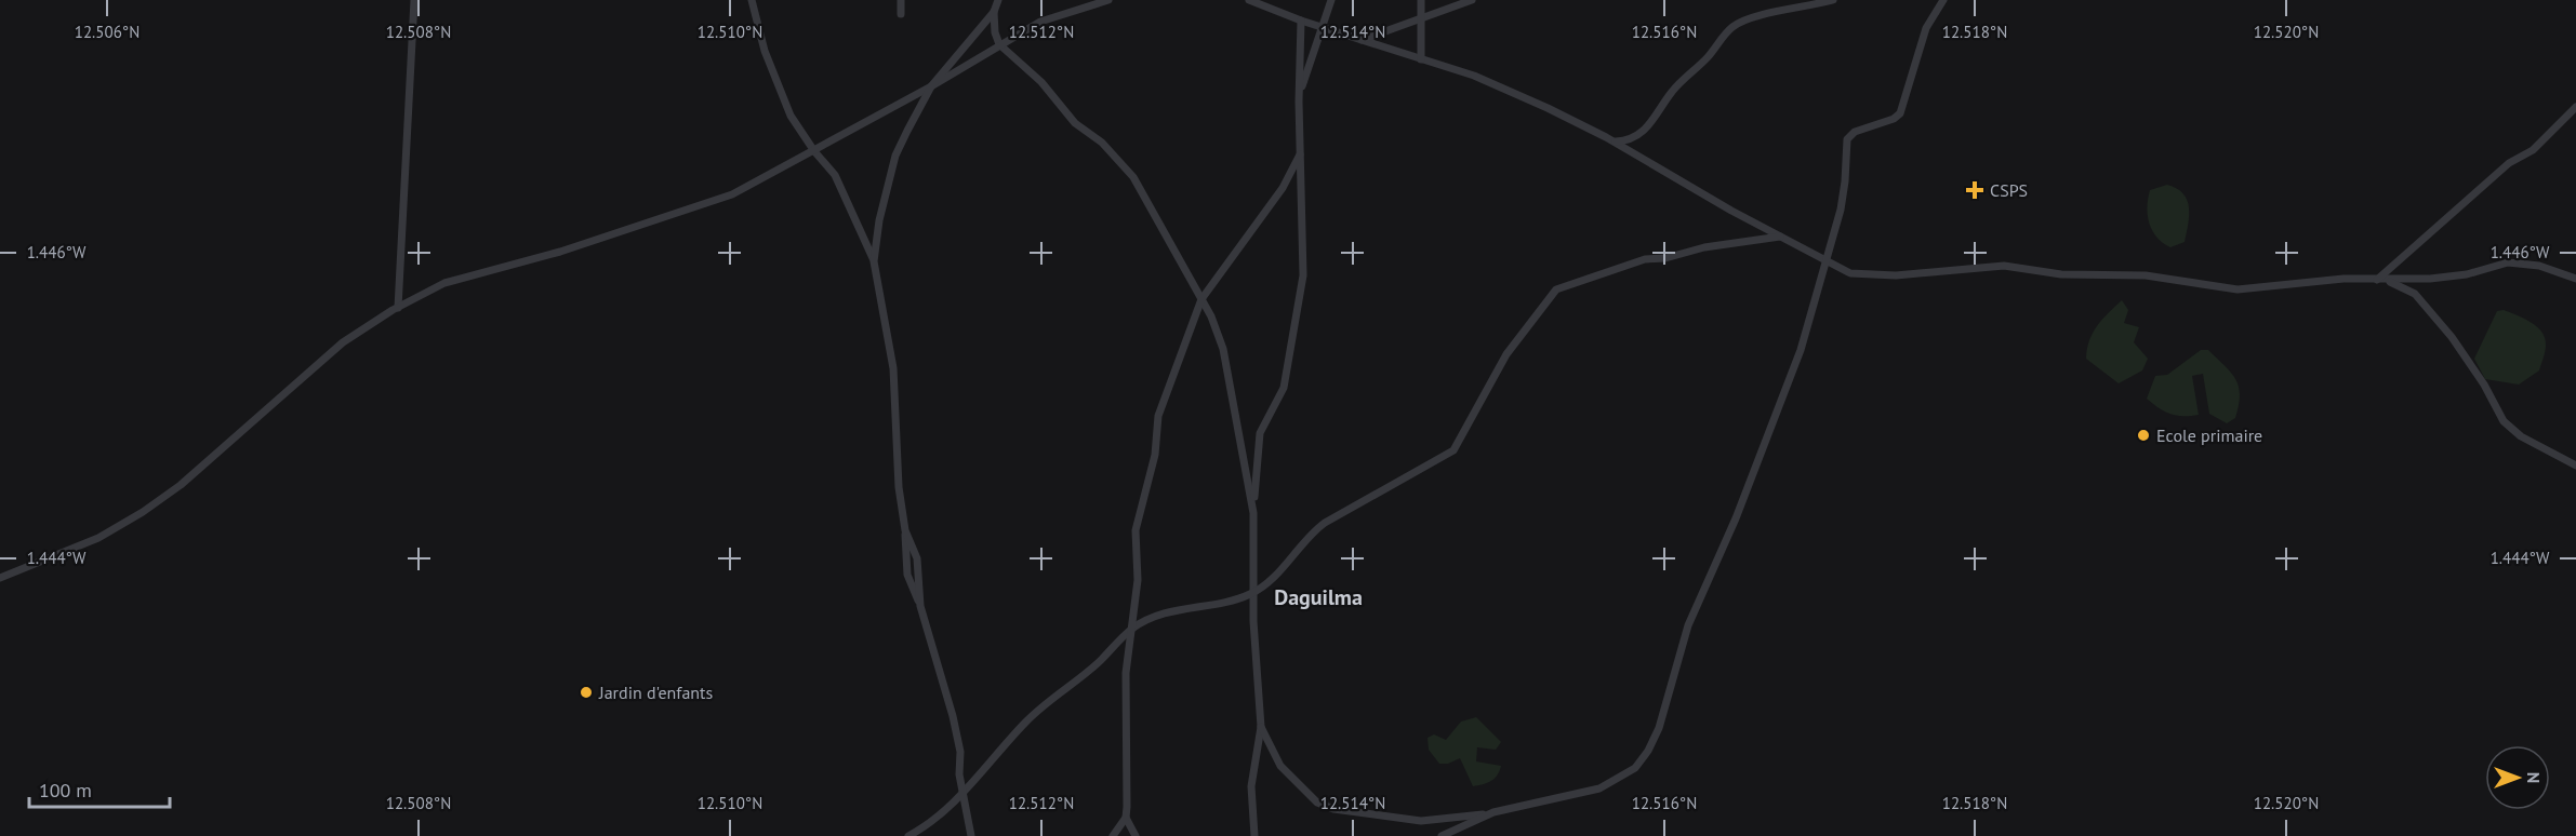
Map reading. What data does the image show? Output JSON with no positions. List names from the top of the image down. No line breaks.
{"districts":["Daguilma"],"places":{"health":["CSPS"],"other":["Ecole primaire","Jardin d'enfants"]},"scale_bar":"100 m","north":"right","coordinates":["12.506°N","12.508°N","12.510°N","12.512°N","12.514°N","12.516°N","12.518°N","12.520°N","1.446°W","1.444°W"]}
